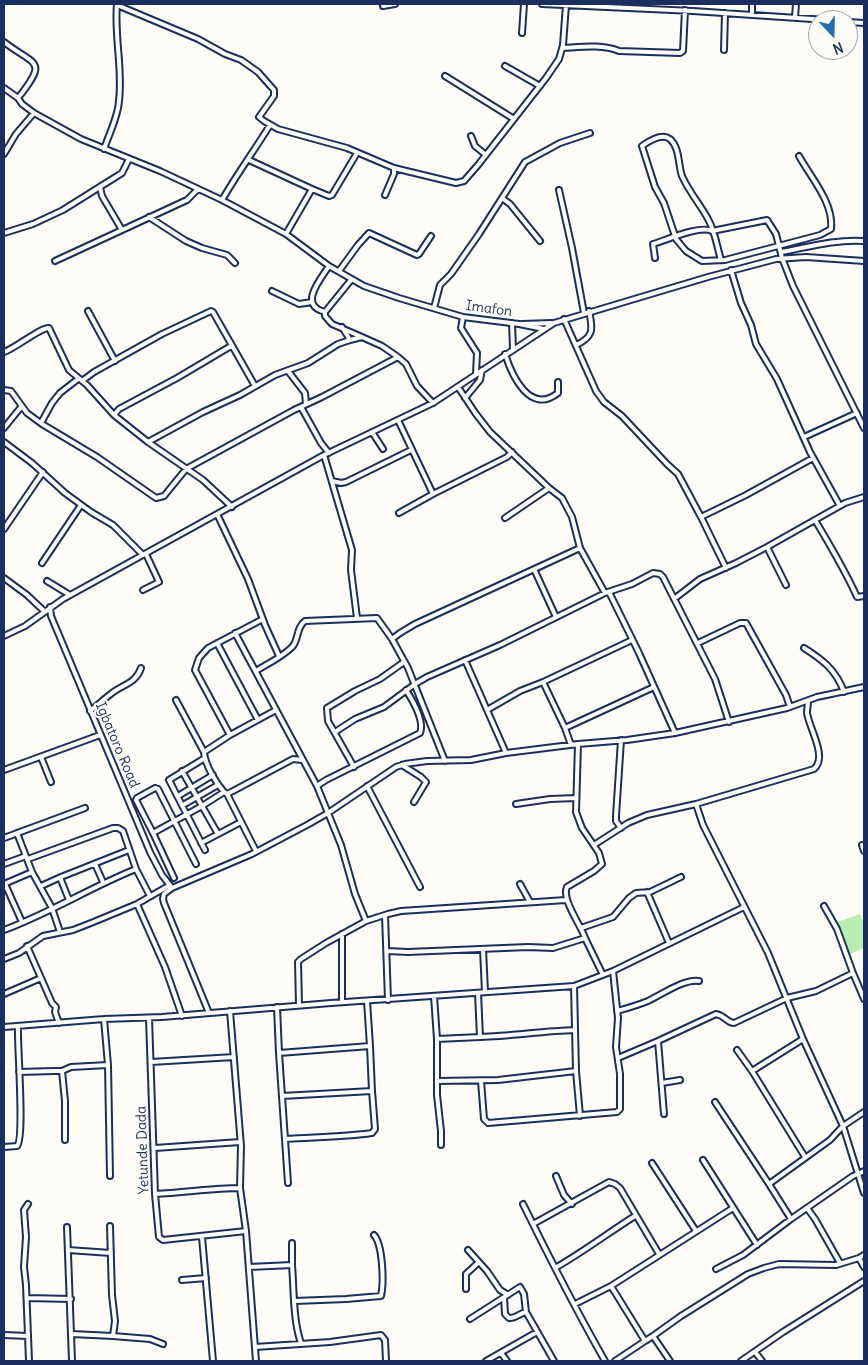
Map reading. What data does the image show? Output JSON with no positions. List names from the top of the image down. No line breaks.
{"streets":{"street":["Imafon","Igbatoro Road","Yetunde Dada"]},"north":"bottom"}
